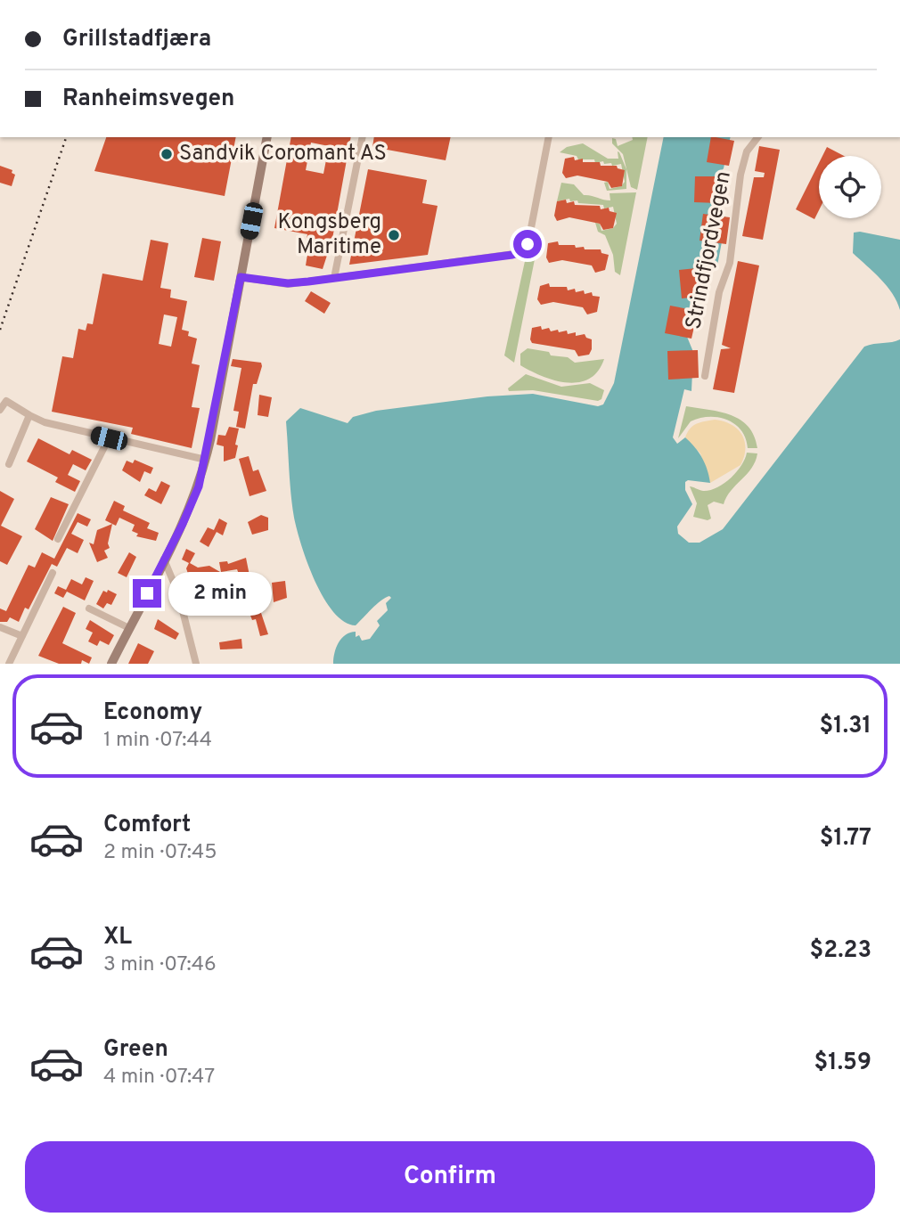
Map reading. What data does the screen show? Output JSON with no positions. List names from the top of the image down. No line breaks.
{"streets":{"street":["Strindfjordvegen"]},"places":["Sandvik Coromant AS","Kongsberg Maritime"],"page":{"banner":["Grillstadfjæra","Ranheimsvegen"],"bubble":"2 min","list":[{"name":"Economy","note":"1 min · 07:44","value":"$1.31"},{"name":"Comfort","note":"2 min · 07:45","value":"$1.77"},{"name":"XL","note":"3 min · 07:46","value":"$2.23"},{"name":"Green","note":"4 min · 07:47","value":"$1.59"}],"buttons":"Confirm"}}
